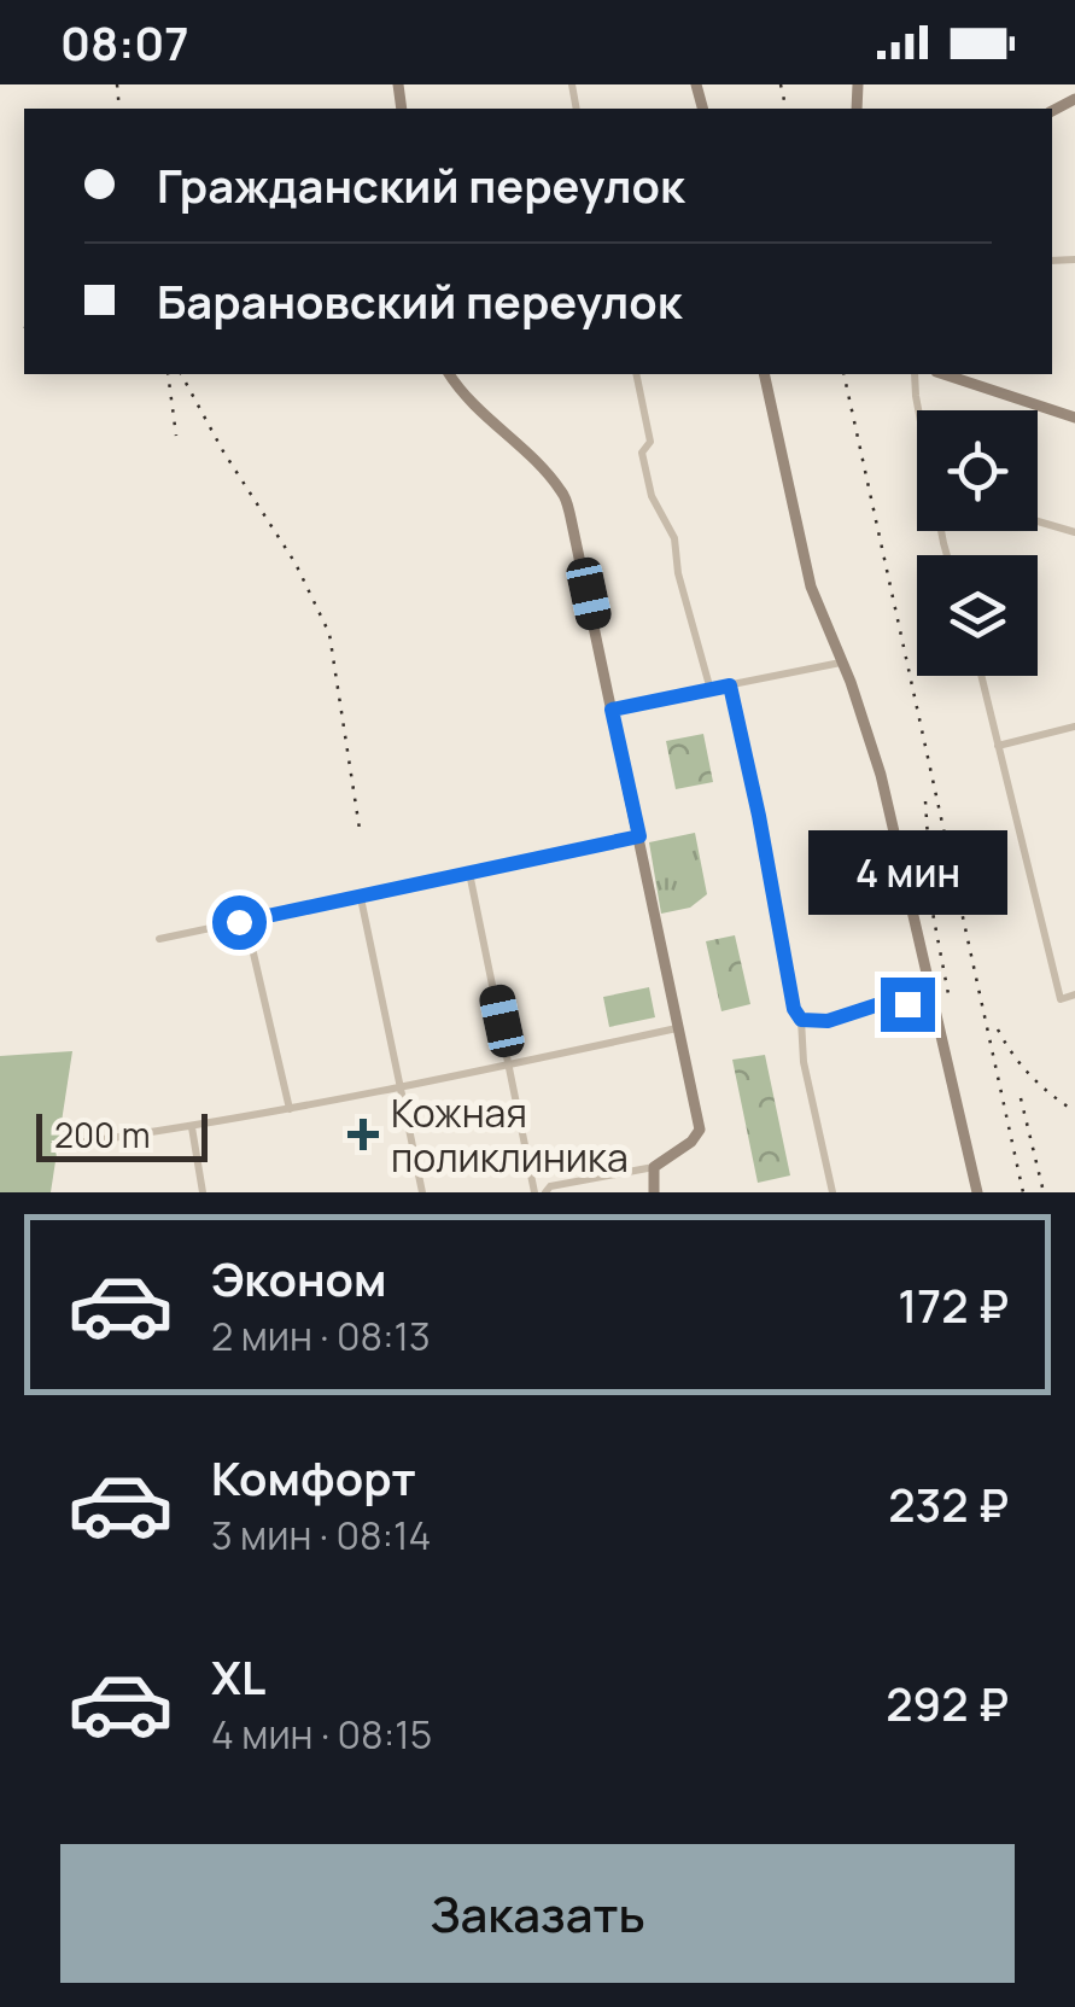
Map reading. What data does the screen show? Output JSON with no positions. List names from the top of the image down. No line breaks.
{"places":{"health":["Кожная поликлиника"]},"scale_bar":"200 m","page":{"status":"08:07","banner":["Гражданский переулок","Барановский переулок"],"bubble":"4 мин","scale":"200 m","list":[{"name":"Эконом","note":"2 мин · 08:13","value":"172 ₽"},{"name":"Комфорт","note":"3 мин · 08:14","value":"232 ₽"},{"name":"XL","note":"4 мин · 08:15","value":"292 ₽"}],"buttons":"Заказать"}}
